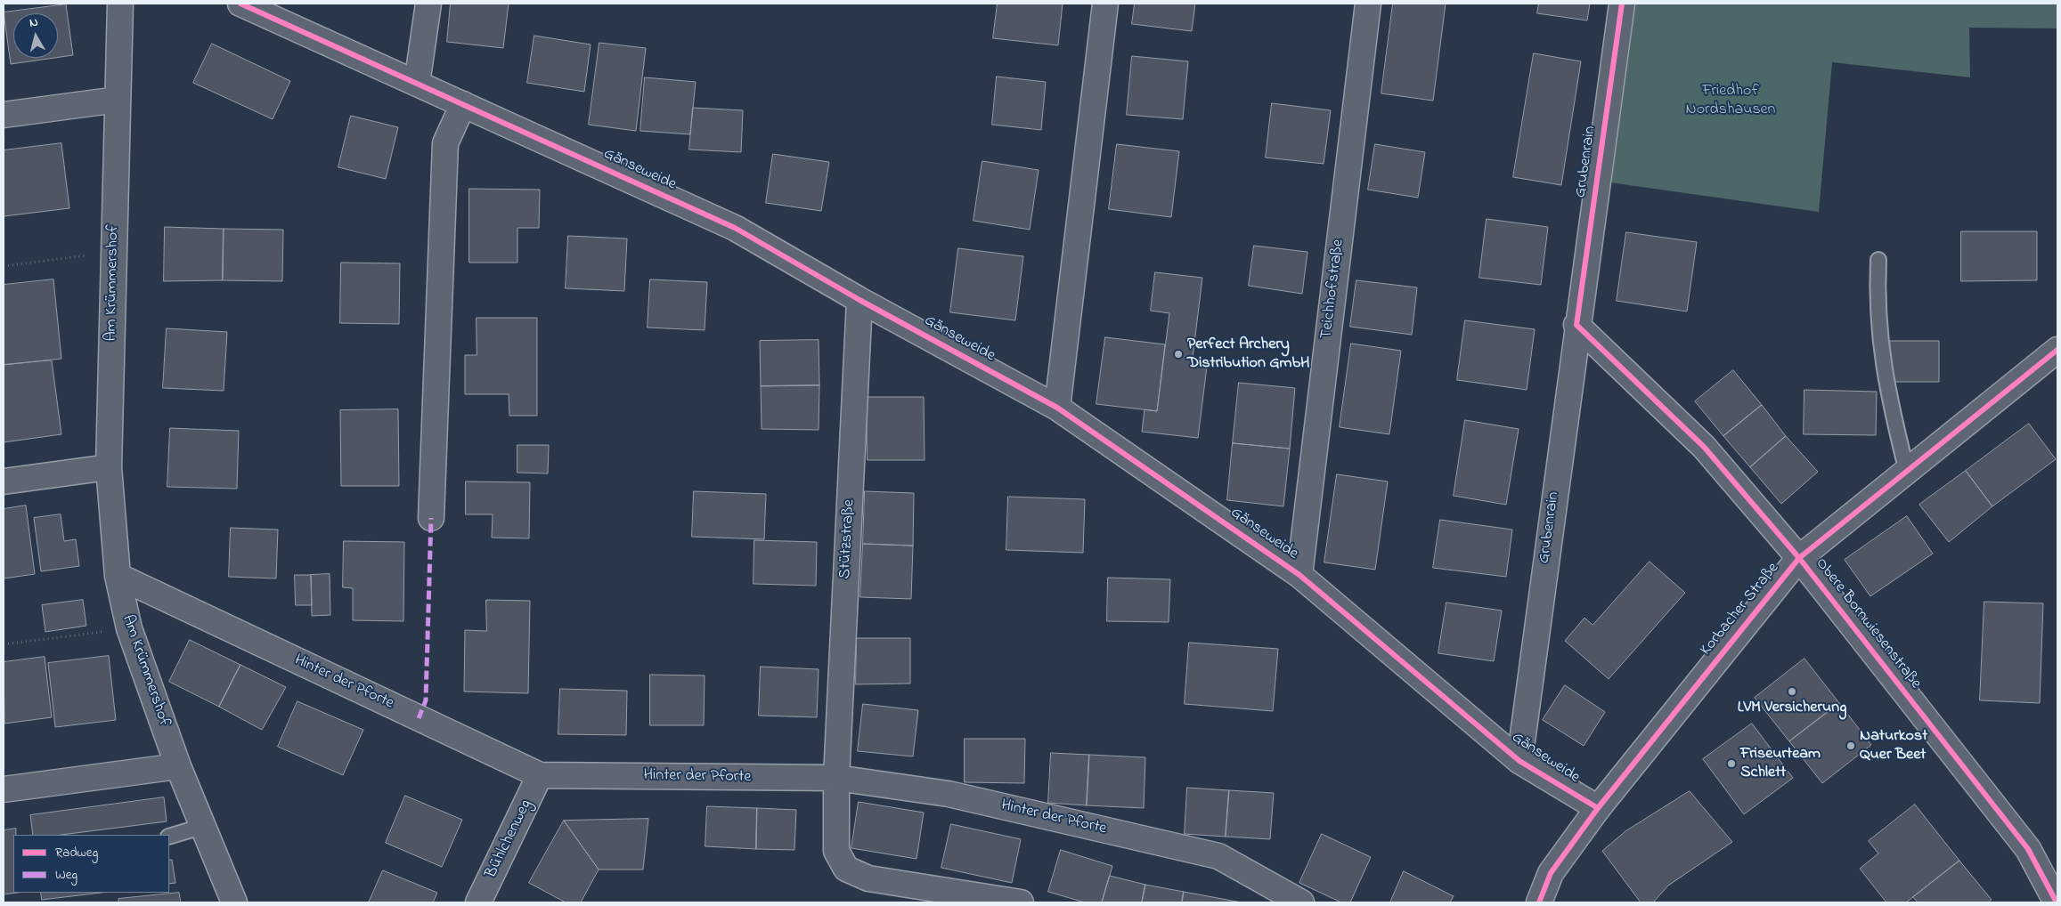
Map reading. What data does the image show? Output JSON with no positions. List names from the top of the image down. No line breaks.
{"streets":{"street":["Grubenrain","Gänseweide","Am Krümmershof","Teichhofstraße","Stützstraße","Korbacher Straße","Obere Bornwiesenstraße","Hinter der Pforte","Bühlchenweg"]},"crossings":[["Grubenrain","Gänseweide"],["Grubenrain","Obere Bornwiesenstraße"],["Gänseweide","Teichhofstraße"],["Gänseweide","Stützstraße"],["Gänseweide","Korbacher Straße"],["Am Krümmershof","Hinter der Pforte"],["Stützstraße","Hinter der Pforte"],["Korbacher Straße","Obere Bornwiesenstraße"],["Hinter der Pforte","Bühlchenweg"]],"parks":["Friedhof Nordshausen"],"places":["Perfect Archery Distribution GmbH","LVM Versicherung","Naturkost Quer Beet","Friseurteam Schlett"],"legend":["Radweg","Weg"],"north":"top"}
